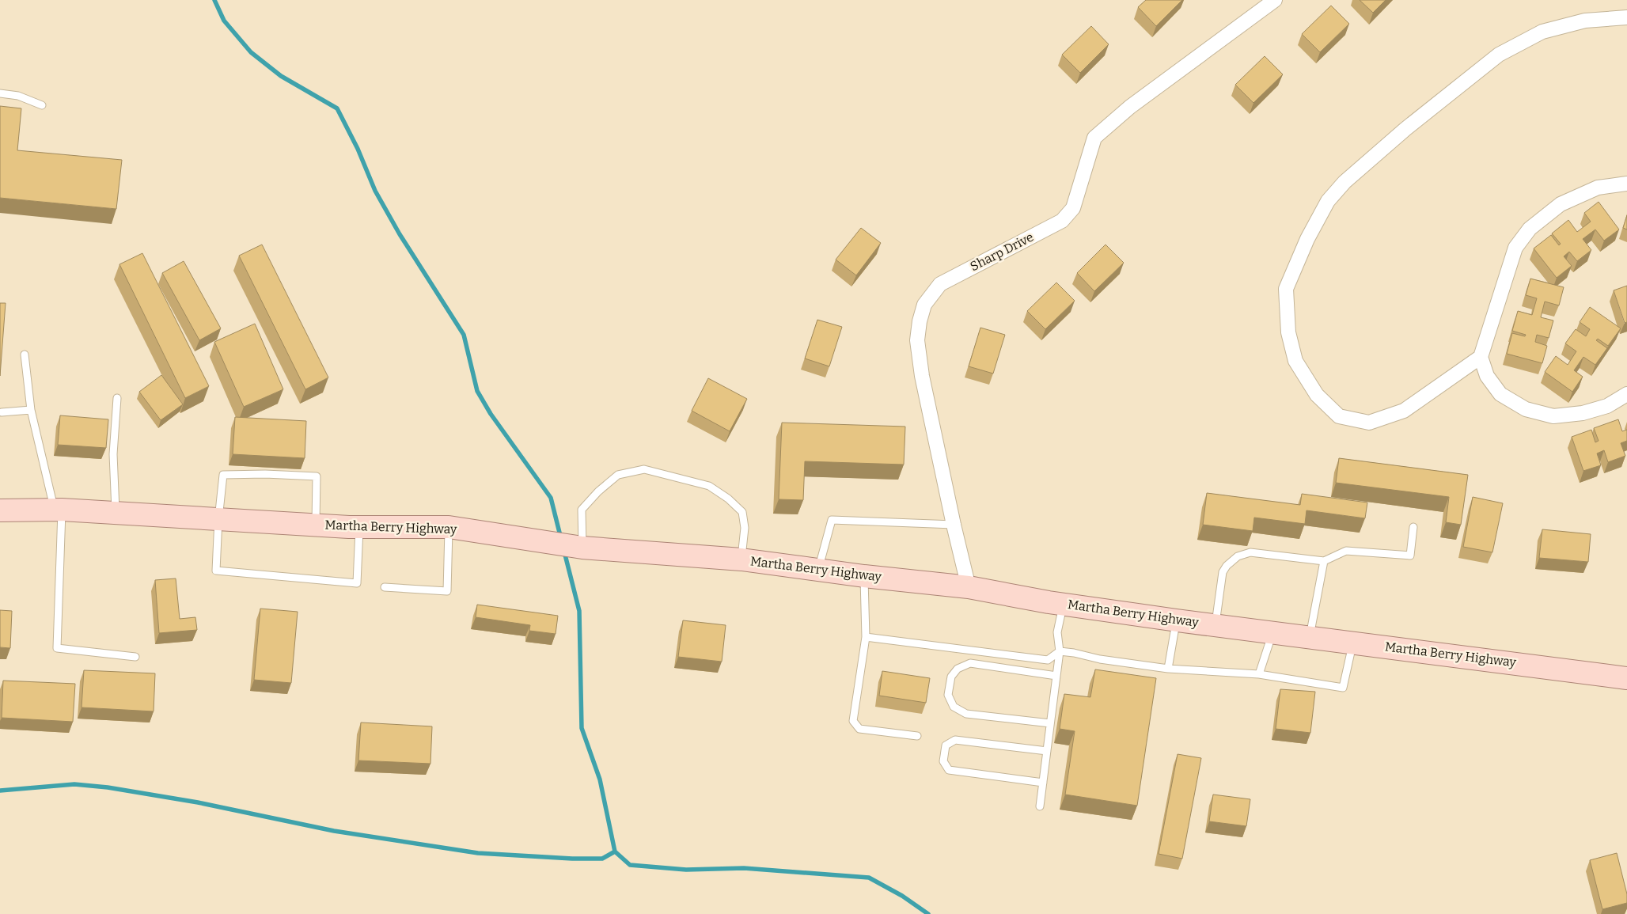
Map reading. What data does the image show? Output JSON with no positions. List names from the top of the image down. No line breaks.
{"streets":{"main road":["Martha Berry Highway"],"street":["Sharp Drive"]},"crossings":[["Sharp Drive","Martha Berry Highway"]]}
